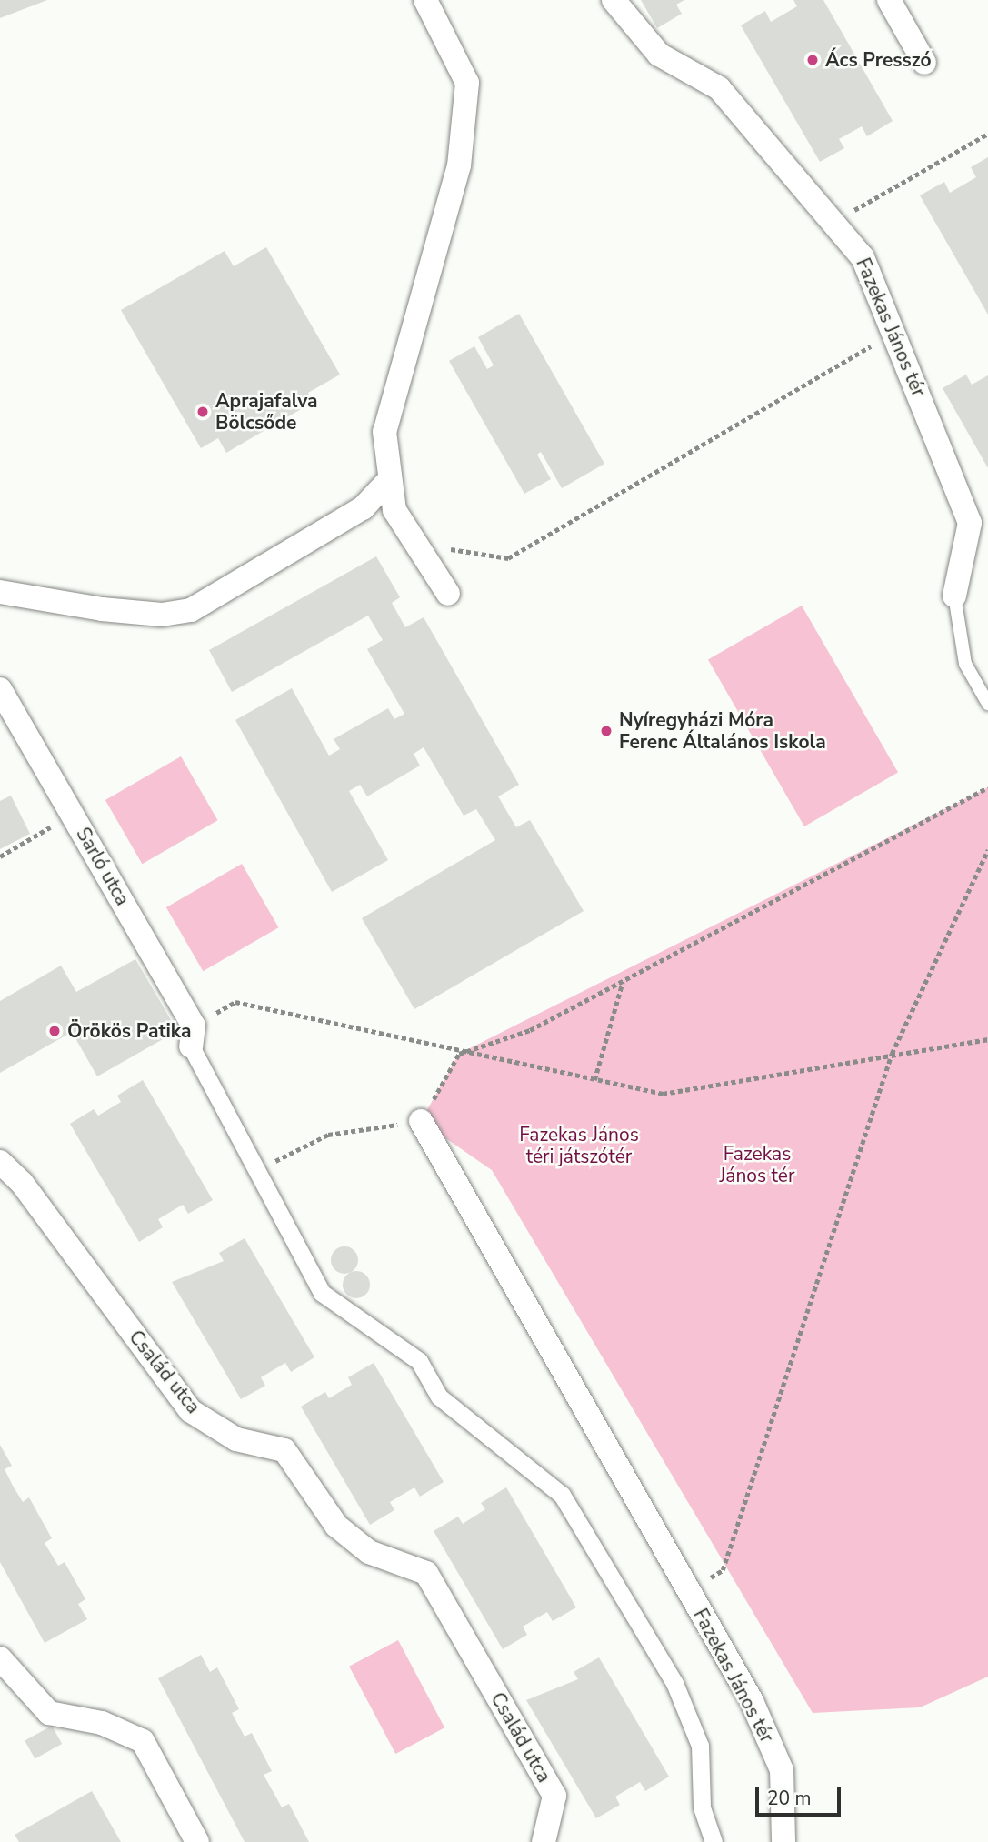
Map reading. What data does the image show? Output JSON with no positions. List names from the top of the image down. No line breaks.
{"streets":{"street":["Fazekas János tér","Sarló utca","Család utca"]},"parks":["Fazekas János téri játszótér","Fazekas János tér"],"places":["Ács Presszó","Aprajafalva Bölcsőde","Nyíregyházi Móra Ferenc Általános Iskola","Örökös Patika"],"scale_bar":"20 m"}
